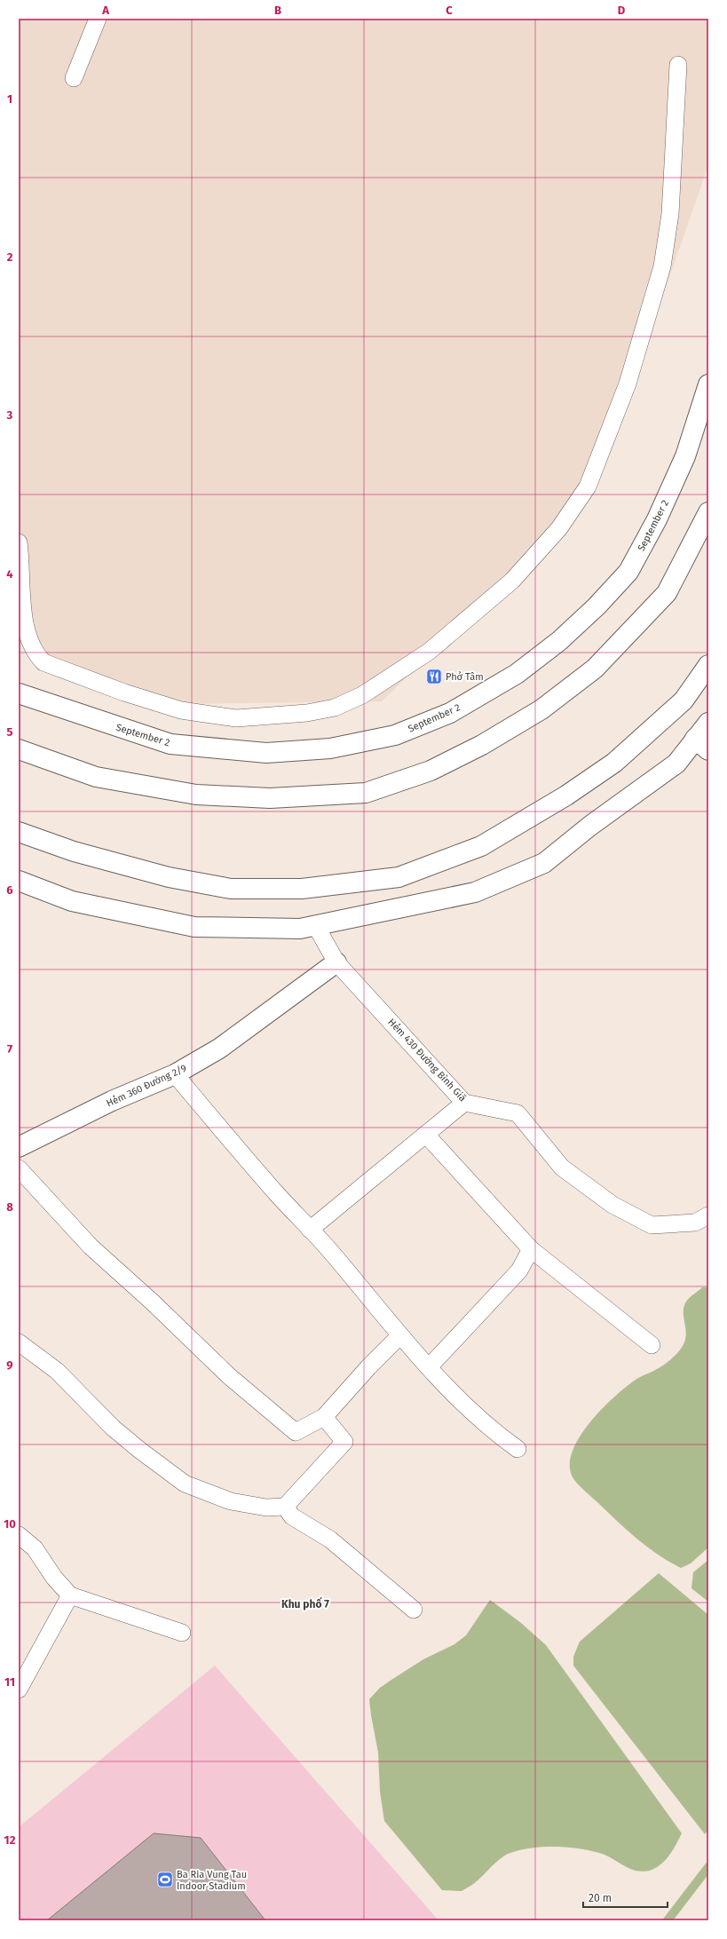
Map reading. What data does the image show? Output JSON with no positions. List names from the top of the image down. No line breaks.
{"streets":{"main road":["September 2","Hẻm 360 Đường 2/9"],"lane":["Hẻm 430 Đường Bình Giã"]},"crossings":[["Hẻm 430 Đường Bình Giã","Hẻm 360 Đường 2/9"]],"districts":["Khu phố 7"],"places":{"restaurant":["Phở Tâm"],"sports":["Ba Ria Vung Tau Indoor Stadium"]},"scale_bar":"20 m","grid":{"columns":["A","B","C","D"],"rows":["1","2","3","4","5","6","7","8","9","10","11","12"]}}
